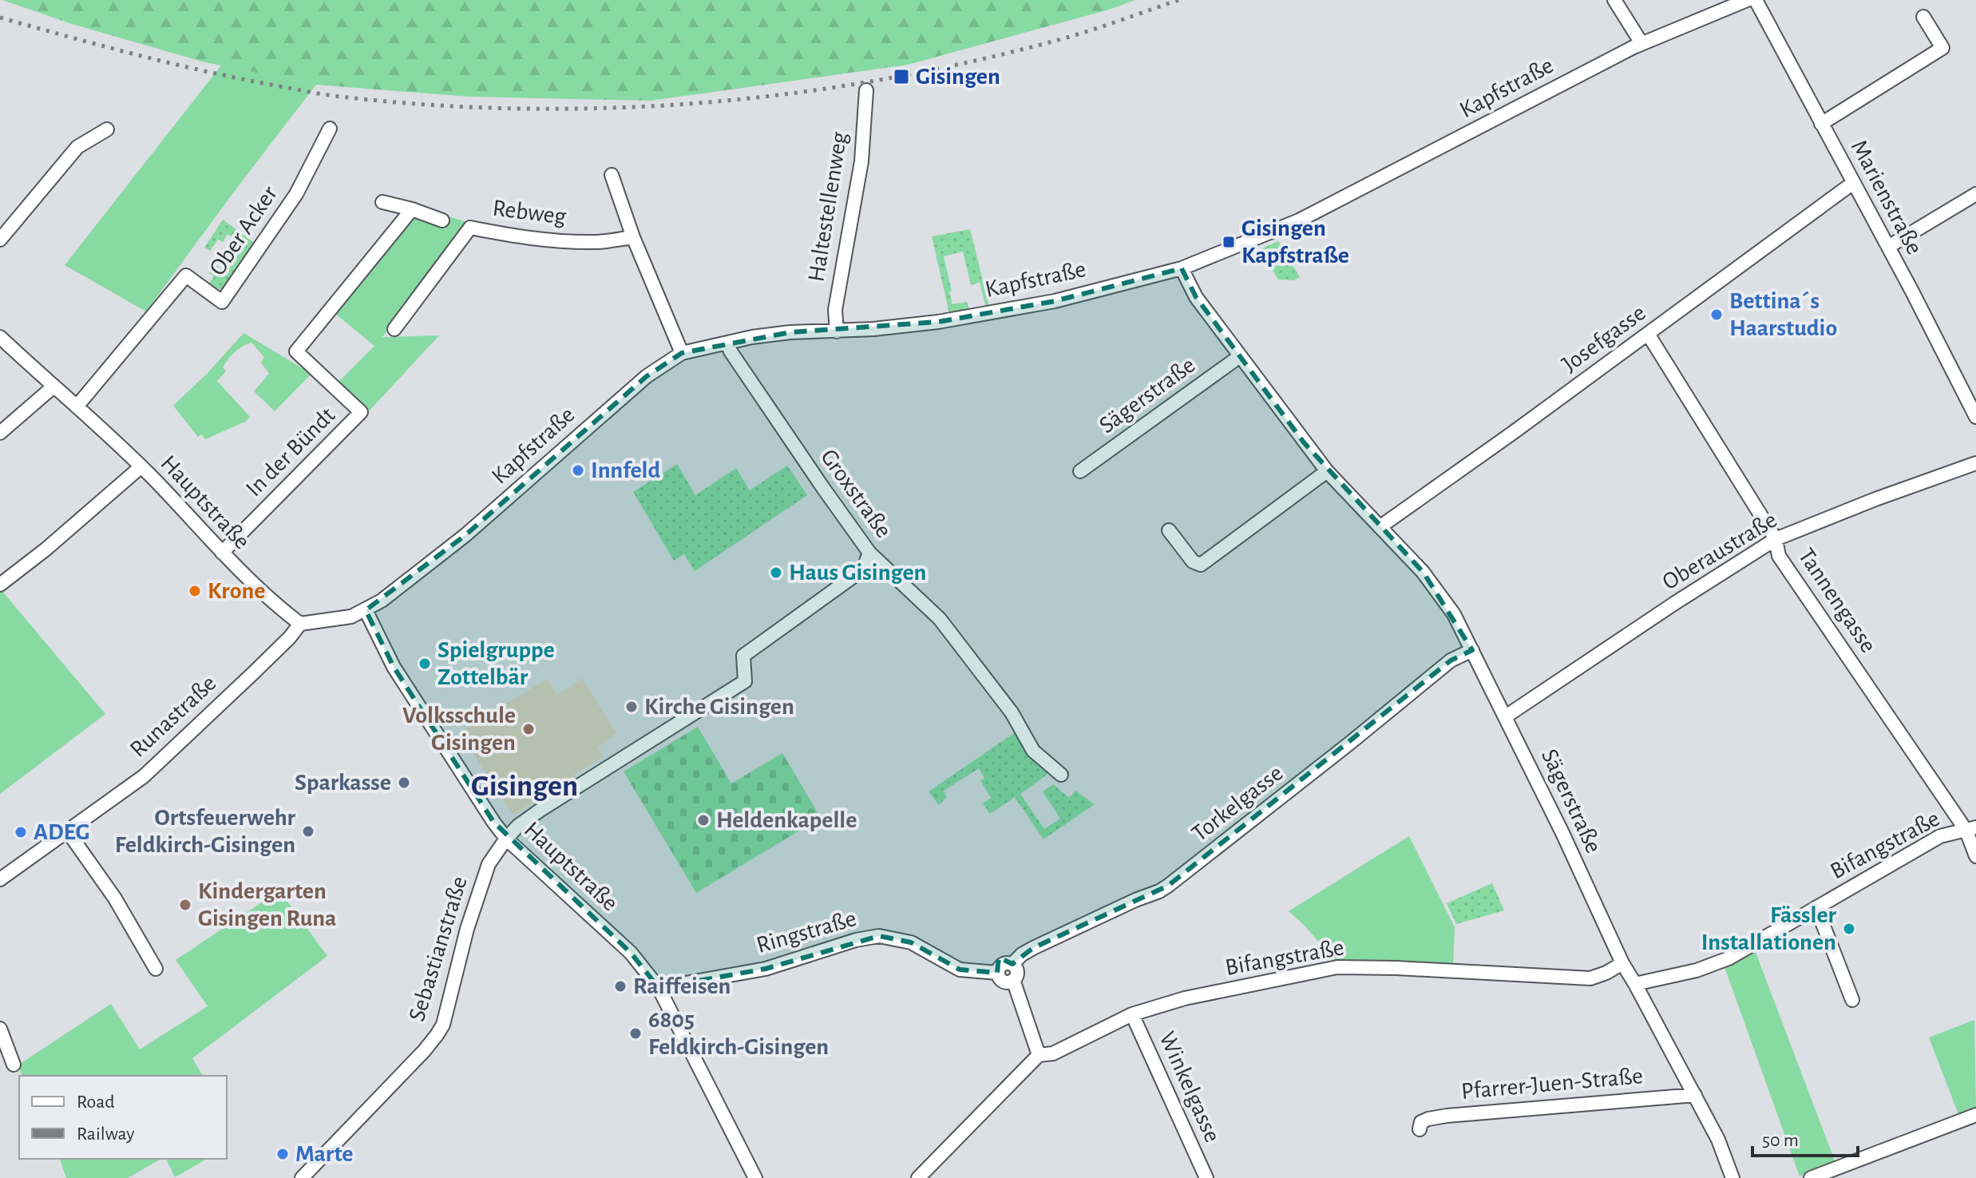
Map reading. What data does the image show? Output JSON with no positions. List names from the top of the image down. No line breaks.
{"streets":{"street":["Kapfstraße","Marienstraße","Haltestellenweg","Rebweg","Ober Acker","Josefgasse","Sägerstraße","In der Bündt","Groxstraße","Hauptstraße","Oberaustraße","Tannengasse","Runastraße","Torkelgasse","Bifangstraße","Ringstraße","Sebastianstraße","Pfarrer-Juen-Straße","Winkelgasse"]},"crossings":[["Kapfstraße","Haltestellenweg"],["Kapfstraße","Sägerstraße"],["Kapfstraße","Groxstraße"],["Kapfstraße","Hauptstraße"],["Marienstraße","Josefgasse"],["Ober Acker","Hauptstraße"],["Josefgasse","Sägerstraße"],["Josefgasse","Tannengasse"],["Sägerstraße","Oberaustraße"],["Sägerstraße","Torkelgasse"],["Sägerstraße","Bifangstraße"],["Sägerstraße","Pfarrer-Juen-Straße"],["In der Bündt","Hauptstraße"],["Groxstraße","Sebastianstraße"],["Hauptstraße","Runastraße"],["Hauptstraße","Ringstraße"],["Hauptstraße","Sebastianstraße"],["Oberaustraße","Tannengasse"],["Tannengasse","Bifangstraße"],["Torkelgasse","Ringstraße"],["Bifangstraße","Winkelgasse"]],"districts":["Gisingen"],"places":{"transit":["Gisingen","Gisingen Kapfstraße"],"other":["Bettina´s Haarstudio","Innfeld","Haus Gisingen","Krone","Spielgruppe Zottelbär","Kirche Gisingen","Volksschule Gisingen","Sparkasse","Heldenkapelle","Ortsfeuerwehr Feldkirch-Gisingen","ADEG","Kindergarten Gisingen Runa","Fässler Installationen","Raiffeisen","6805 Feldkirch-Gisingen","Marte"]},"legend":["Road","Railway"],"scale_bar":"50 m"}
